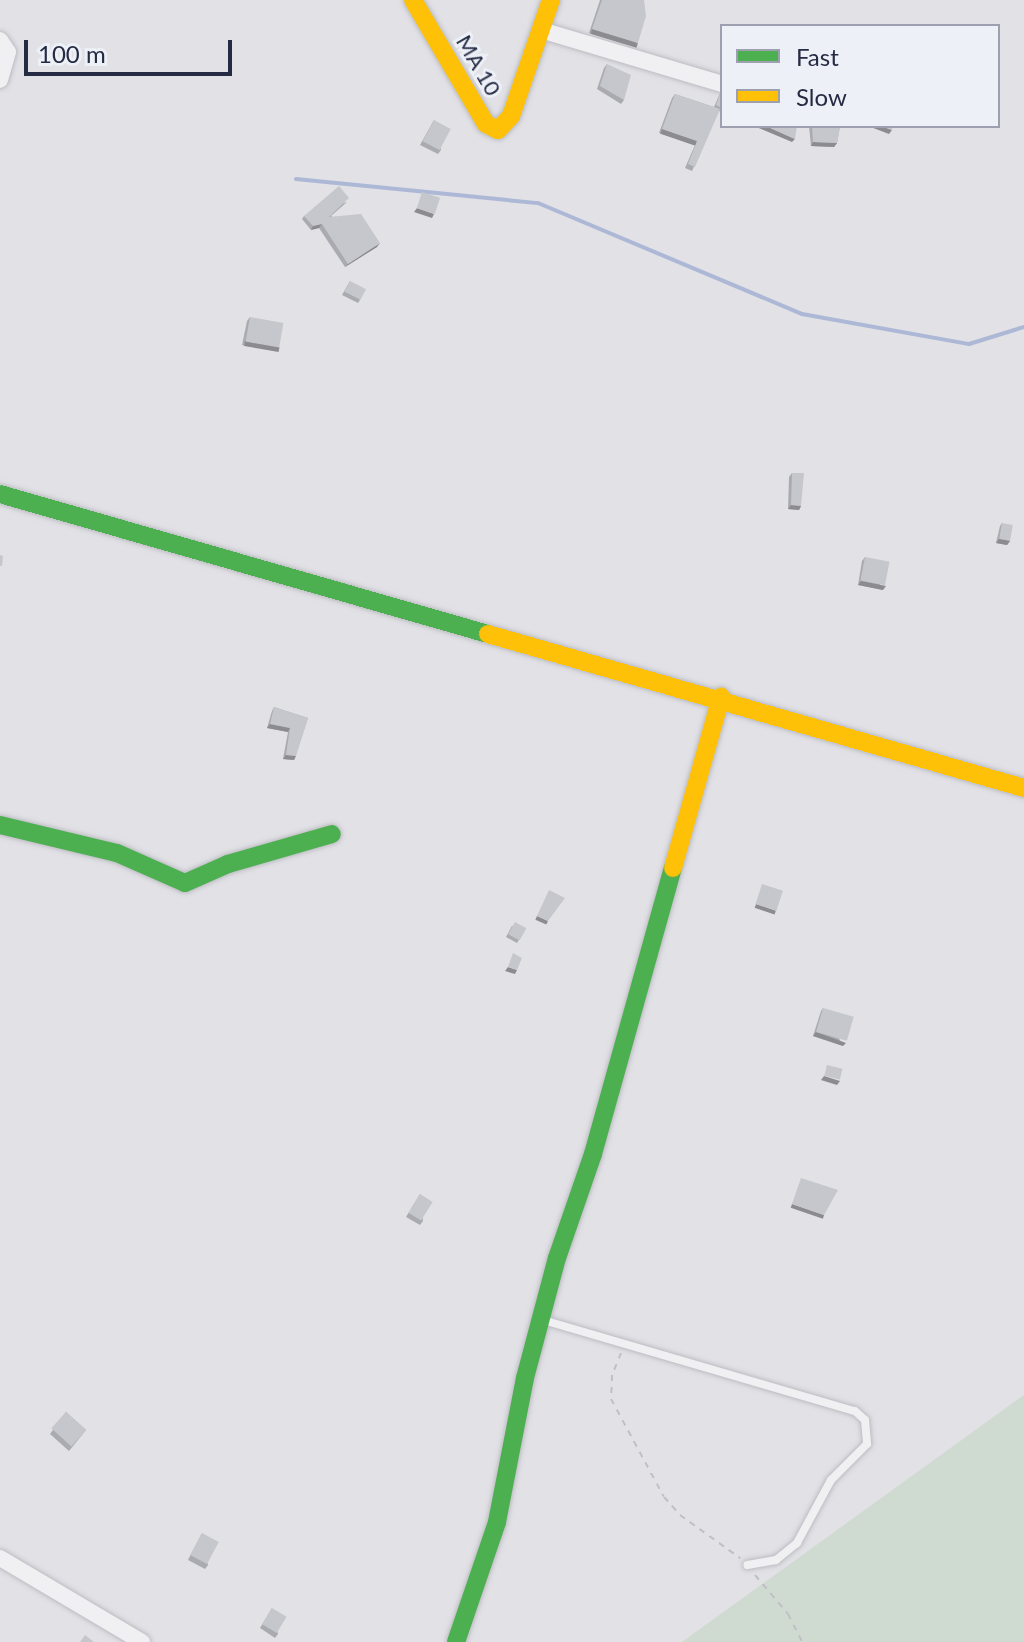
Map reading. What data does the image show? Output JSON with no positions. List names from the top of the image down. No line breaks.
{"streets":{"street":["MA 10"]},"legend":["Fast","Slow"],"scale_bar":"100 m"}
